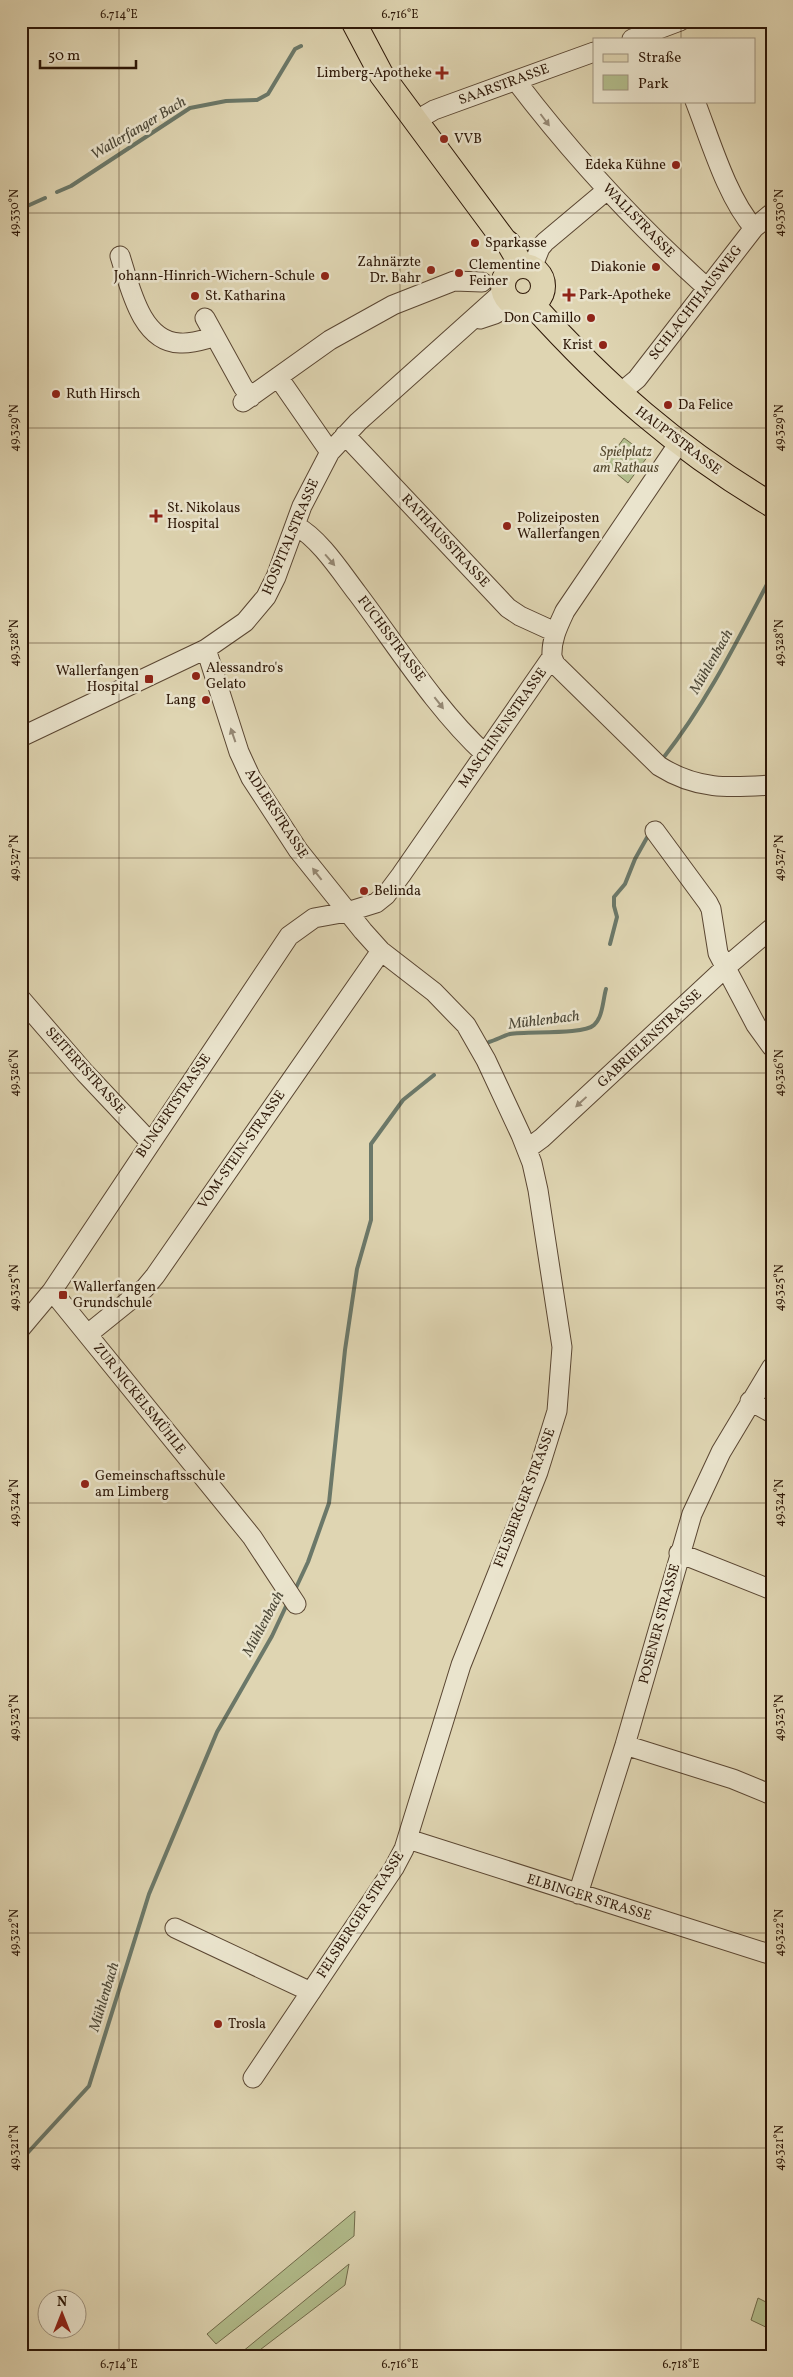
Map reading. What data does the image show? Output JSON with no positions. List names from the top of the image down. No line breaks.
{"streets":{"main road":["HAUPTSTRASSE"],"street":["SAARSTRASSE","WALLSTRASSE","SCHLACHTHAUSWEG","HOSPITALSTRASSE","RATHAUSSTRASSE","FUCHSSTRASSE","MASCHINENSTRASSE","ADLERSTRASSE","GABRIELENSTRASSE","SEITERTSTRASSE","BUNGERTSTRASSE","VOM-STEIN-STRASSE","ZUR NICKELSMÜHLE","FELSBERGER STRASSE","POSENER STRASSE","ELBINGER STRASSE"]},"crossings":[["SAARSTRASSE","WALLSTRASSE"],["SAARSTRASSE","HAUPTSTRASSE"],["WALLSTRASSE","SCHLACHTHAUSWEG"],["SCHLACHTHAUSWEG","HAUPTSTRASSE"],["HAUPTSTRASSE","HOSPITALSTRASSE"],["HAUPTSTRASSE","MASCHINENSTRASSE"],["HOSPITALSTRASSE","RATHAUSSTRASSE"],["HOSPITALSTRASSE","FUCHSSTRASSE"],["HOSPITALSTRASSE","ADLERSTRASSE"],["RATHAUSSTRASSE","MASCHINENSTRASSE"],["FUCHSSTRASSE","MASCHINENSTRASSE"],["MASCHINENSTRASSE","ADLERSTRASSE"],["MASCHINENSTRASSE","BUNGERTSTRASSE"],["MASCHINENSTRASSE","FELSBERGER STRASSE"],["ADLERSTRASSE","BUNGERTSTRASSE"],["ADLERSTRASSE","FELSBERGER STRASSE"],["GABRIELENSTRASSE","FELSBERGER STRASSE"],["SEITERTSTRASSE","BUNGERTSTRASSE"],["BUNGERTSTRASSE","ZUR NICKELSMÜHLE"],["BUNGERTSTRASSE","FELSBERGER STRASSE"],["VOM-STEIN-STRASSE","ZUR NICKELSMÜHLE"],["VOM-STEIN-STRASSE","FELSBERGER STRASSE"],["FELSBERGER STRASSE","ELBINGER STRASSE"],["POSENER STRASSE","ELBINGER STRASSE"]],"one_way":["WALLSTRASSE","FUCHSSTRASSE","ADLERSTRASSE","GABRIELENSTRASSE"],"water":["Wallerfanger Bach","Mühlenbach"],"parks":["Spielplatz am Rathaus"],"places":{"health":["Limberg-Apotheke","Park-Apotheke","St. Nikolaus Hospital"],"other":["VVB","Edeka Kühne","Sparkasse","Diakonie","Zahnärzte Dr. Bahr","Clementine Feiner","Johann-Hinrich-Wichern-Schule","St. Katharina","Don Camillo","Krist","Ruth Hirsch","Da Felice","Polizeiposten Wallerfangen","Alessandro's Gelato","Lang","Belinda","Gemeinschaftsschule am Limberg","Trosla"],"transit":["Wallerfangen Hospital","Wallerfangen Grundschule"]},"legend":["Straße","Park"],"scale_bar":"50 m","north":"top","coordinates":["6.714°E","6.716°E","49.330°N","49.329°N","49.328°N","49.327°N","49.326°N","49.325°N","49.324°N","49.323°N","49.322°N","49.321°N","6.718°E"]}
